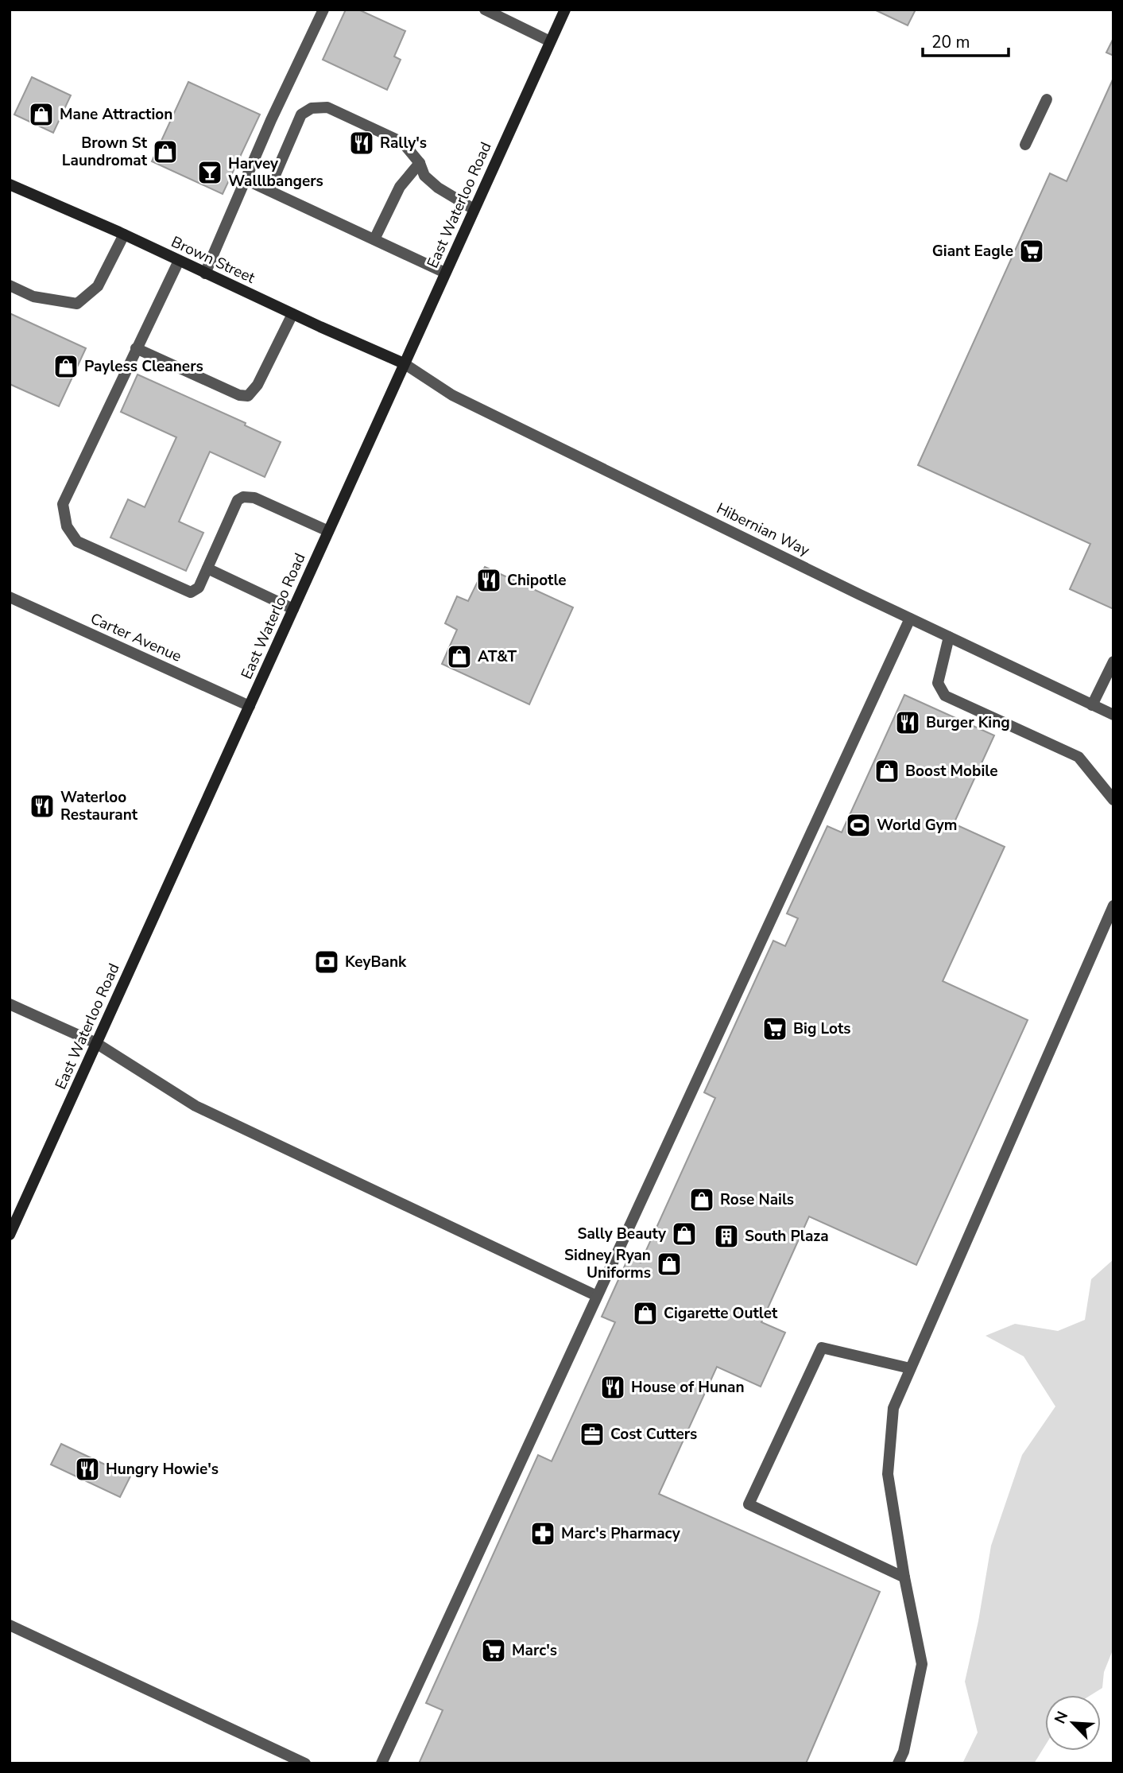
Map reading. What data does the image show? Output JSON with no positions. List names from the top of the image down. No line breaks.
{"streets":{"main road":["East Waterloo Road","Brown Street"],"street":["Hibernian Way","Carter Avenue"]},"crossings":[["East Waterloo Road","Brown Street"],["East Waterloo Road","Hibernian Way"],["East Waterloo Road","Carter Avenue"],["Brown Street","Hibernian Way"]],"places":{"shop":["Mane Attraction","Brown St Laundromat","Payless Cleaners","AT&T","Boost Mobile","Rose Nails","Sally Beauty","Sidney Ryan Uniforms","Cigarette Outlet"],"restaurant":["Rally's","Chipotle","Burger King","Waterloo Restaurant","House of Hunan","Hungry Howie's"],"bar":["Harvey Walllbangers"],"supermarket":["Giant Eagle","Big Lots","Marc's"],"sports":["World Gym"],"bank":["KeyBank"],"building":["South Plaza"],"office":["Cost Cutters"],"pharmacy":["Marc's Pharmacy"]},"scale_bar":"20 m","north":"top left"}
